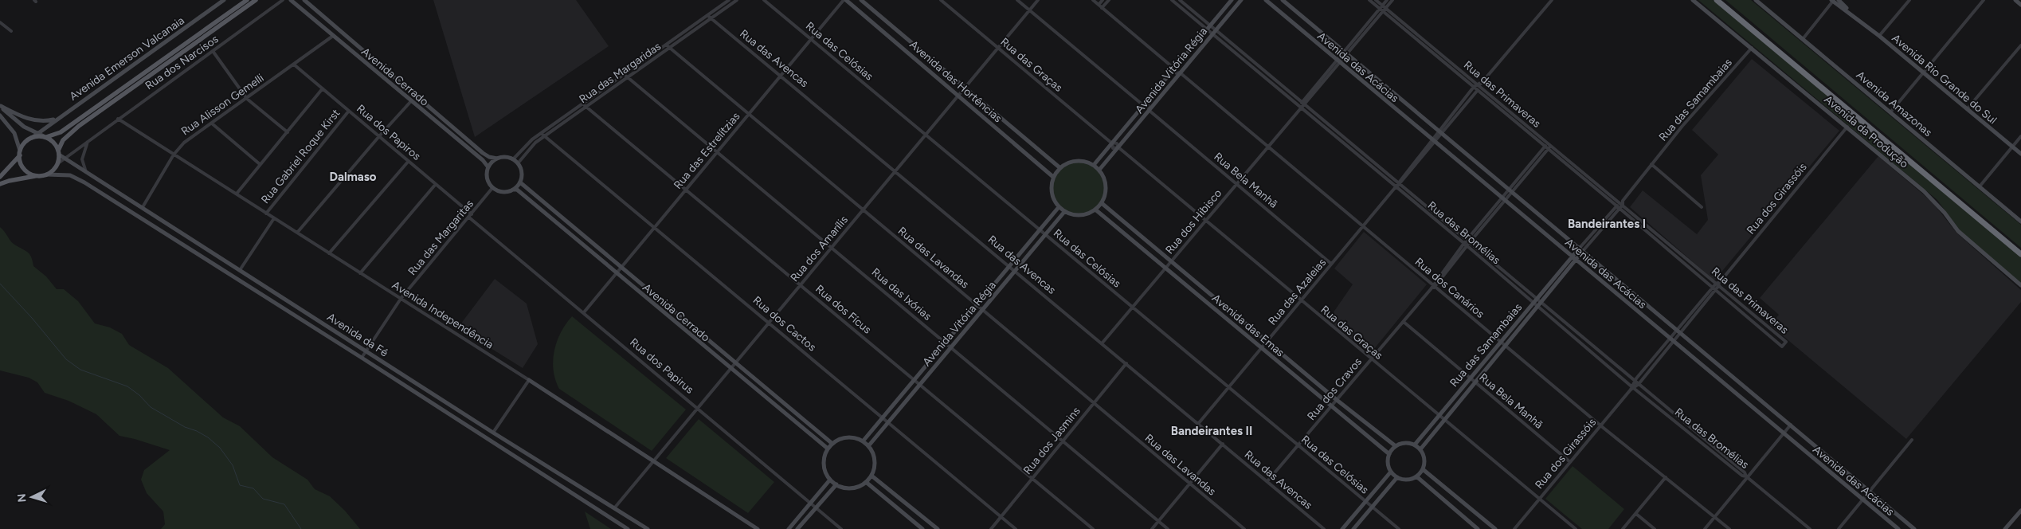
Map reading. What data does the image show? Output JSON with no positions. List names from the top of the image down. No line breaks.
{"streets":{"street":["Rua das Celósias","Avenida Emerson Valcanaia","Rua das Avencas","Rua dos Narcisos","Rua das Graças","Avenida das Acácias","Avenida Vitória Régia","Rua das Margaridas","Avenida Cerrado","Avenida Rio Grande do Sul","Avenida das Hortências","Rua das Primaveras","Rua das Samambaias","Avenida Amazonas","Rua Alisson Gemelli","Avenida da Produção","Rua dos Papiros","Rua das Estrelítzias","Rua Gabriel Roque Kirst","Rua Bela Manhã","Rua dos Girassóis","Rua dos Hibisco","Rua das Bromélias","Rua das Margaritas","Rua dos Amarílis","Rua das Lavandas","Rua dos Canários","Rua das Azaleias","Rua das Ixórias","Rua dos Fícus","Avenida Independência","Rua dos Cactos","Avenida das Emas","Avenida da Fé","Rua dos Papirus","Rua dos Cravos","Rua dos Jasmins"]},"crossings":[["Rua das Celósias","Avenida Vitória Régia"],["Rua das Celósias","Rua das Estrelítzias"],["Rua das Celósias","Rua dos Hibisco"],["Rua das Celósias","Rua dos Amarílis"],["Rua das Celósias","Rua das Azaleias"],["Rua das Celósias","Rua dos Cravos"],["Avenida Emerson Valcanaia","Rua dos Narcisos"],["Avenida Emerson Valcanaia","Avenida da Fé"],["Rua das Avencas","Avenida Vitória Régia"],["Rua das Avencas","Rua das Margaridas"],["Rua das Avencas","Rua das Estrelítzias"],["Rua das Avencas","Rua dos Hibisco"],["Rua das Avencas","Rua dos Amarílis"],["Rua das Avencas","Rua das Azaleias"],["Rua das Avencas","Rua dos Cravos"],["Rua das Avencas","Rua dos Jasmins"],["Rua dos Narcisos","Avenida Independência"],["Rua dos Narcisos","Avenida da Fé"],["Rua das Graças","Avenida Vitória Régia"],["Rua das Graças","Rua das Samambaias"],["Rua das Graças","Rua dos Girassóis"],["Rua das Graças","Rua dos Hibisco"],["Rua das Graças","Rua dos Amarílis"],["Rua das Graças","Rua das Azaleias"],["Rua das Graças","Rua dos Cravos"],["Avenida das Acácias","Rua das Samambaias"],["Avenida das Acácias","Rua dos Girassóis"],["Avenida das Acácias","Rua dos Hibisco"],["Avenida das Acácias","Rua das Azaleias"],["Avenida das Acácias","Rua dos Cravos"],["Avenida Vitória Régia","Avenida Cerrado"],["Avenida Vitória Régia","Avenida das Hortências"],["Avenida Vitória Régia","Rua Bela Manhã"],["Avenida Vitória Régia","Rua das Bromélias"],["Avenida Vitória Régia","Rua das Lavandas"],["Avenida Vitória Régia","Rua dos Canários"],["Avenida Vitória Régia","Rua das Ixórias"],["Avenida Vitória Régia","Rua dos Fícus"],["Avenida Vitória Régia","Rua dos Cactos"],["Avenida Vitória Régia","Avenida das Emas"],["Rua das Margaridas","Avenida Cerrado"],["Rua das Margaridas","Rua das Margaritas"],["Rua das Margaridas","Rua das Lavandas"],["Rua das Margaridas","Rua das Ixórias"],["Rua das Margaridas","Rua dos Fícus"],["Rua das Margaridas","Rua dos Cactos"],["Avenida Cerrado","Rua Alisson Gemelli"],["Avenida Cerrado","Rua das Estrelítzias"],["Avenida Cerrado","Rua das Margaritas"],["Avenida Cerrado","Rua dos Amarílis"],["Avenida das Hortências","Rua das Estrelítzias"],["Avenida das Hortências","Rua dos Amarílis"],["Avenida das Hortências","Avenida das Emas"],["Rua das Primaveras","Rua das Samambaias"],["Rua das Primaveras","Rua dos Girassóis"],["Rua das Primaveras","Rua dos Hibisco"],["Rua das Primaveras","Rua das Azaleias"],["Rua das Primaveras","Rua dos Cravos"],["Rua das Samambaias","Avenida da Produção"],["Rua das Samambaias","Rua Bela Manhã"],["Rua das Samambaias","Rua das Bromélias"],["Rua das Samambaias","Rua dos Canários"],["Rua das Samambaias","Avenida das Emas"],["Rua Alisson Gemelli","Rua dos Papiros"],["Rua Alisson Gemelli","Avenida Independência"],["Rua Alisson Gemelli","Avenida da Fé"],["Avenida da Produção","Rua dos Girassóis"],["Rua dos Papiros","Rua Gabriel Roque Kirst"],["Rua dos Papiros","Rua das Margaritas"],["Rua das Estrelítzias","Rua das Lavandas"],["Rua das Estrelítzias","Rua das Ixórias"],["Rua das Estrelítzias","Rua dos Fícus"],["Rua das Estrelítzias","Rua dos Cactos"],["Rua das Estrelítzias","Rua dos Papirus"],["Rua Gabriel Roque Kirst","Avenida Independência"],["Rua Bela Manhã","Rua dos Girassóis"],["Rua Bela Manhã","Rua dos Hibisco"],["Rua Bela Manhã","Rua das Azaleias"],["Rua Bela Manhã","Rua dos Cravos"],["Rua dos Girassóis","Rua das Bromélias"],["Rua dos Girassóis","Rua dos Canários"],["Rua dos Hibisco","Rua das Bromélias"],["Rua dos Hibisco","Rua dos Canários"],["Rua dos Hibisco","Avenida das Emas"],["Rua das Bromélias","Rua das Azaleias"],["Rua das Bromélias","Rua dos Cravos"],["Rua das Margaritas","Avenida Independência"],["Rua das Margaritas","Avenida da Fé"],["Rua das Margaritas","Rua dos Papirus"],["Rua dos Amarílis","Rua das Lavandas"],["Rua dos Amarílis","Rua das Ixórias"],["Rua dos Amarílis","Rua dos Fícus"],["Rua dos Amarílis","Avenida Independência"],["Rua dos Amarílis","Rua dos Cactos"],["Rua dos Amarílis","Avenida da Fé"],["Rua dos Amarílis","Rua dos Papirus"],["Rua das Lavandas","Rua dos Jasmins"],["Rua dos Canários","Rua das Azaleias"],["Rua dos Canários","Rua dos Cravos"],["Rua das Azaleias","Avenida das Emas"],["Rua das Ixórias","Rua dos Jasmins"],["Rua dos Fícus","Rua dos Jasmins"],["Rua dos Cactos","Rua dos Jasmins"],["Avenida das Emas","Rua dos Cravos"]],"districts":["Dalmaso","Bandeirantes I","Bandeirantes II"],"north":"left"}
